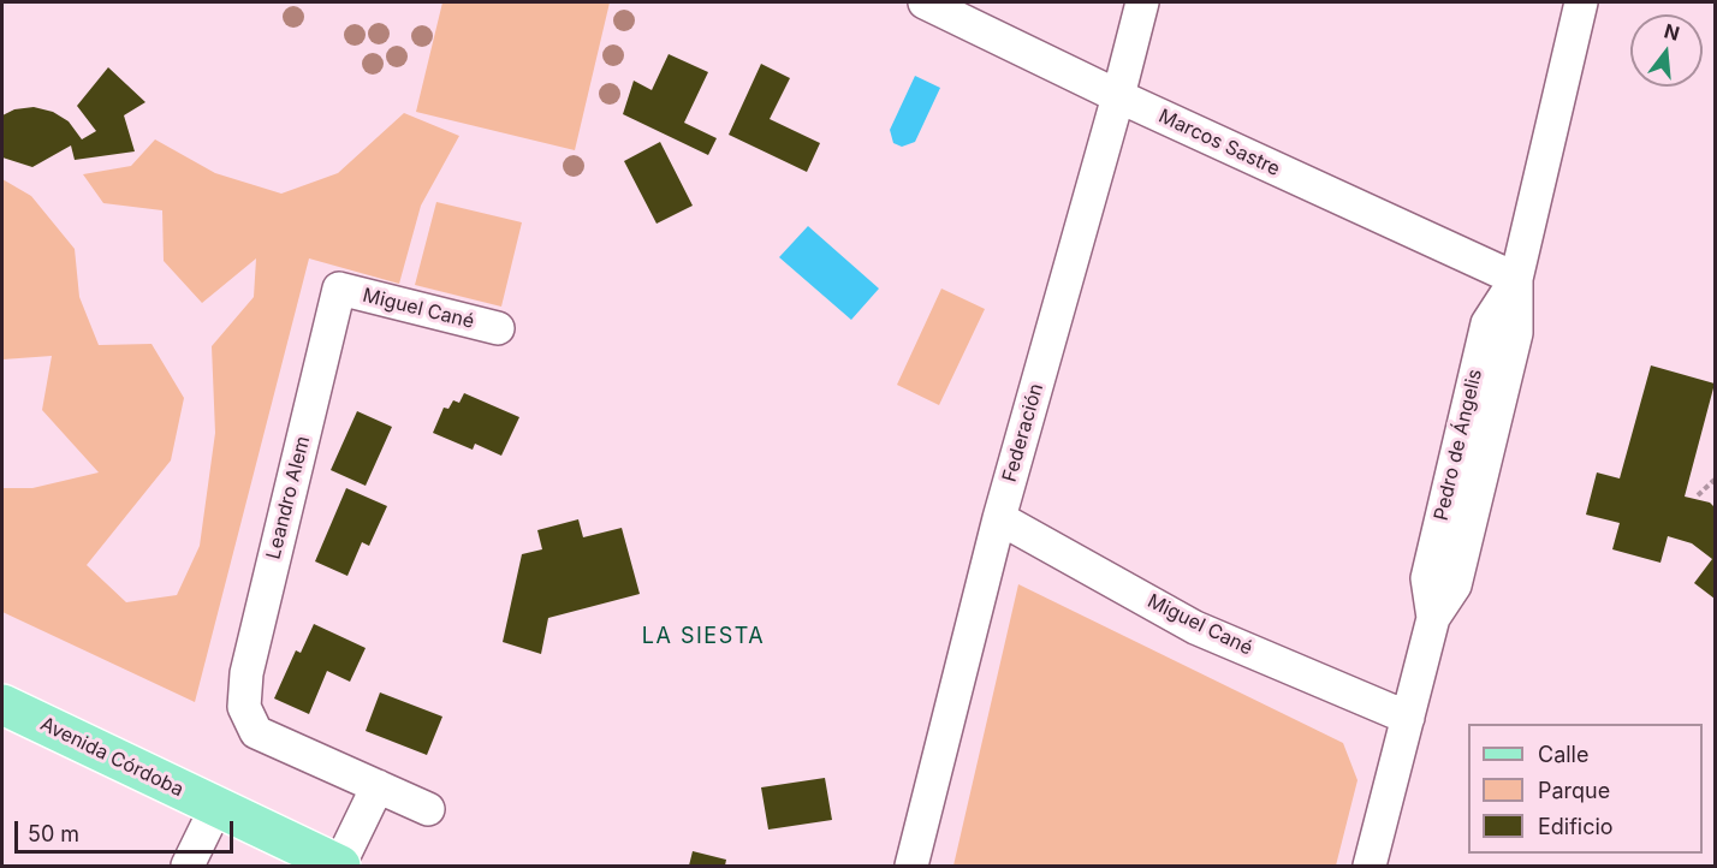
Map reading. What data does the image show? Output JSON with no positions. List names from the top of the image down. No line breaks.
{"streets":{"main road":["Avenida Córdoba"],"street":["Marcos Sastre","Miguel Cané","Federación","Pedro de Ángelis","Leandro Alem"]},"crossings":[["Marcos Sastre","Federación"],["Marcos Sastre","Pedro de Ángelis"],["Miguel Cané","Federación"],["Miguel Cané","Pedro de Ángelis"],["Miguel Cané","Leandro Alem"]],"districts":["LA SIESTA"],"legend":["Calle","Parque","Edificio"],"scale_bar":"50 m","north":"top"}
